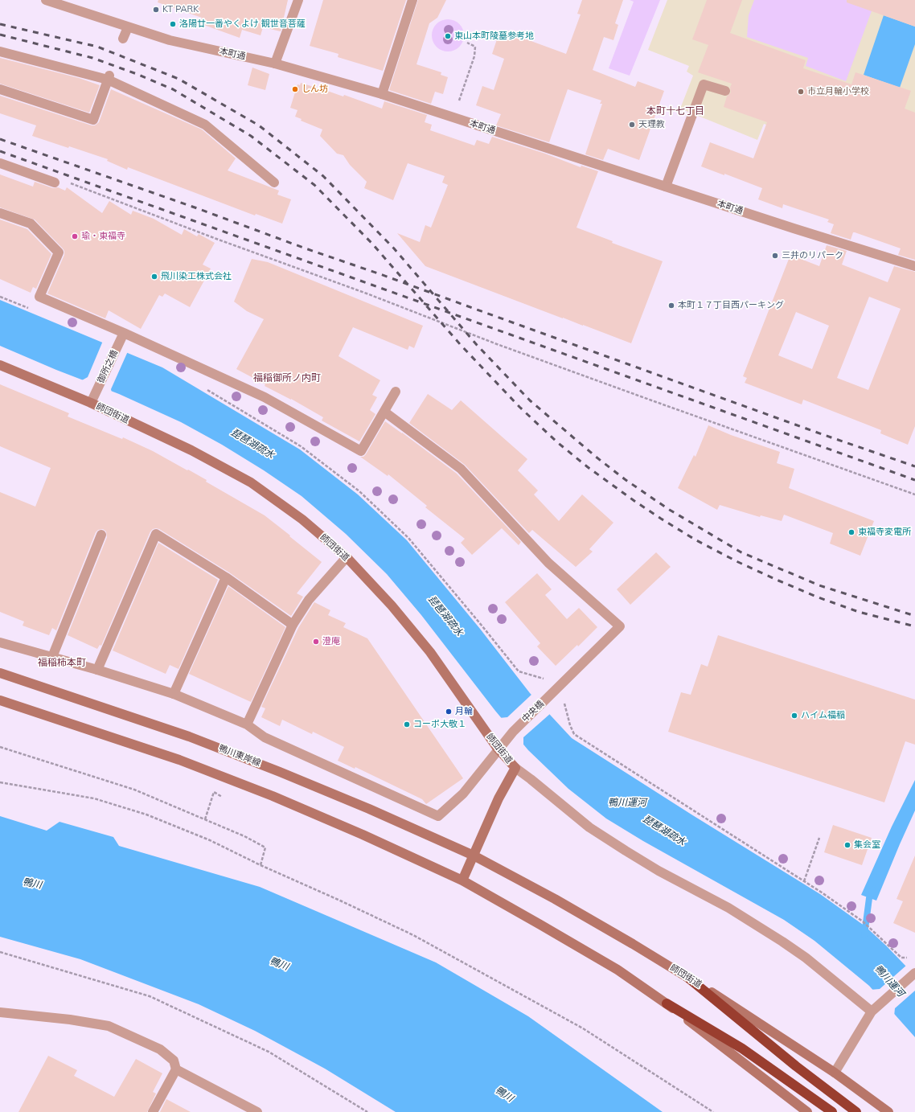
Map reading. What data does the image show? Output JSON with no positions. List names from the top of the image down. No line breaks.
{"streets":{"street":["本町通","御所之橋","師団街道","中央橋","鴨川東岸線"]},"crossings":[["御所之橋","師団街道"],["師団街道","中央橋"],["師団街道","鴨川東岸線"]],"districts":["本町十七丁目","福稲御所ノ内町","福稲柿本町"],"water":["琵琶湖疏水","鴨川運河","鴨川"],"places":["KT PARK","洛陽廿一番やくよけ 観世音菩薩","東山本町陵墓参考地","しん坊","市立月輪小学校","天理教","瑜・東福寺","三井のリパーク","飛川染工株式会社","本町１７丁目西パーキング","東福寺変電所","澄庵","月輪","ハイム福稲","コーポ大敬１","集会室"]}
